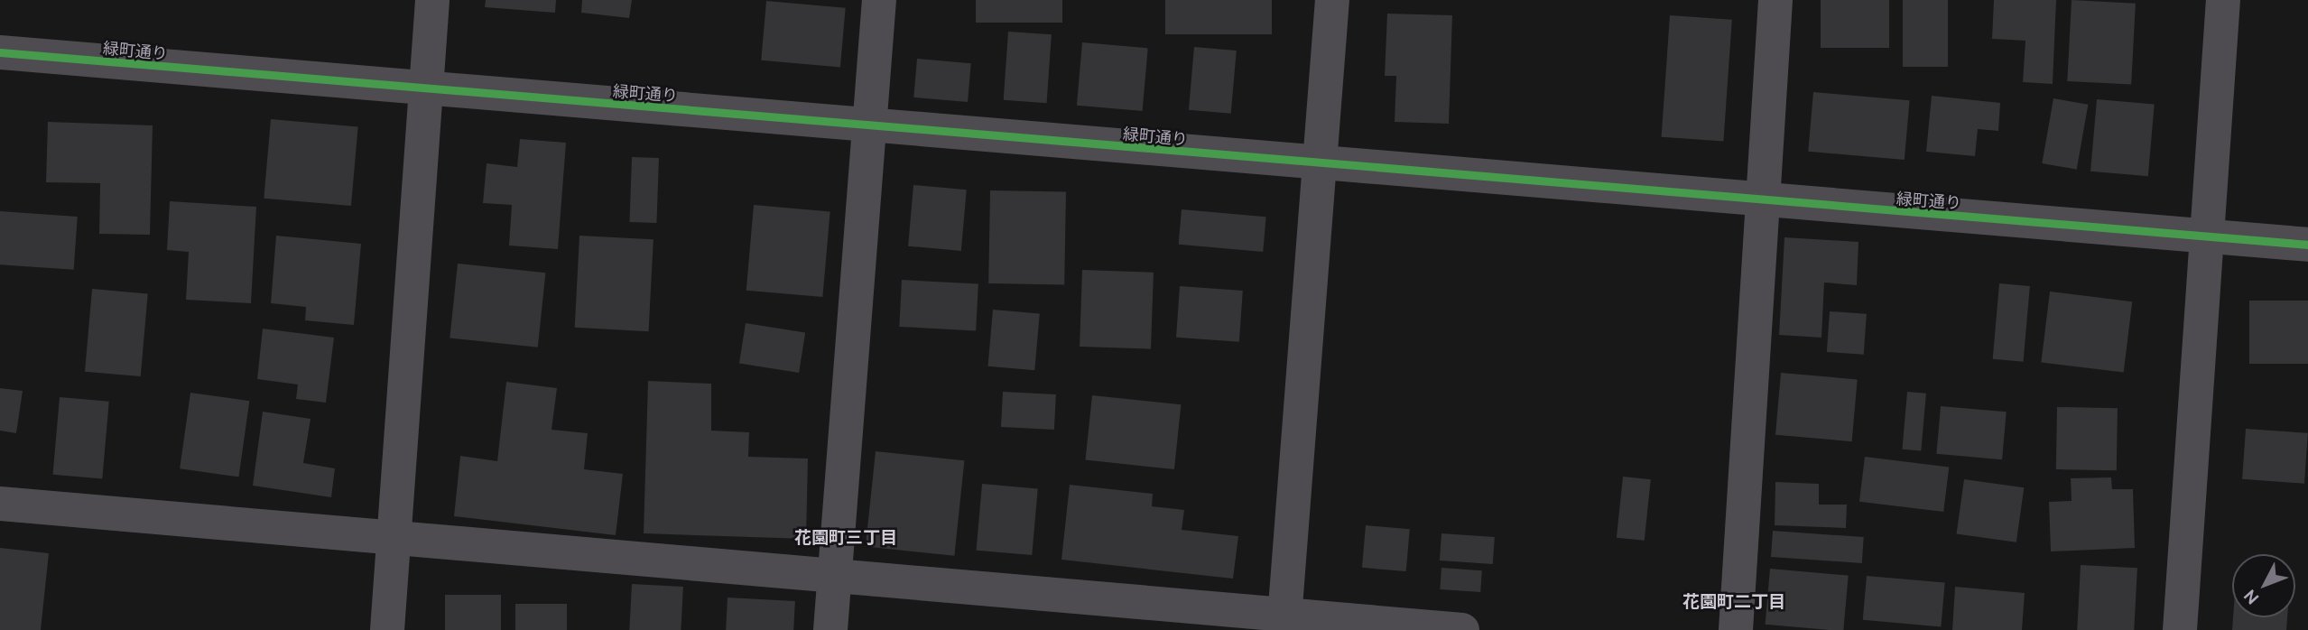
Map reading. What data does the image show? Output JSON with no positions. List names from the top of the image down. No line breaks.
{"streets":{"street":["緑町通り"]},"districts":["花園町三丁目","花園町二丁目"],"north":"bottom left"}
